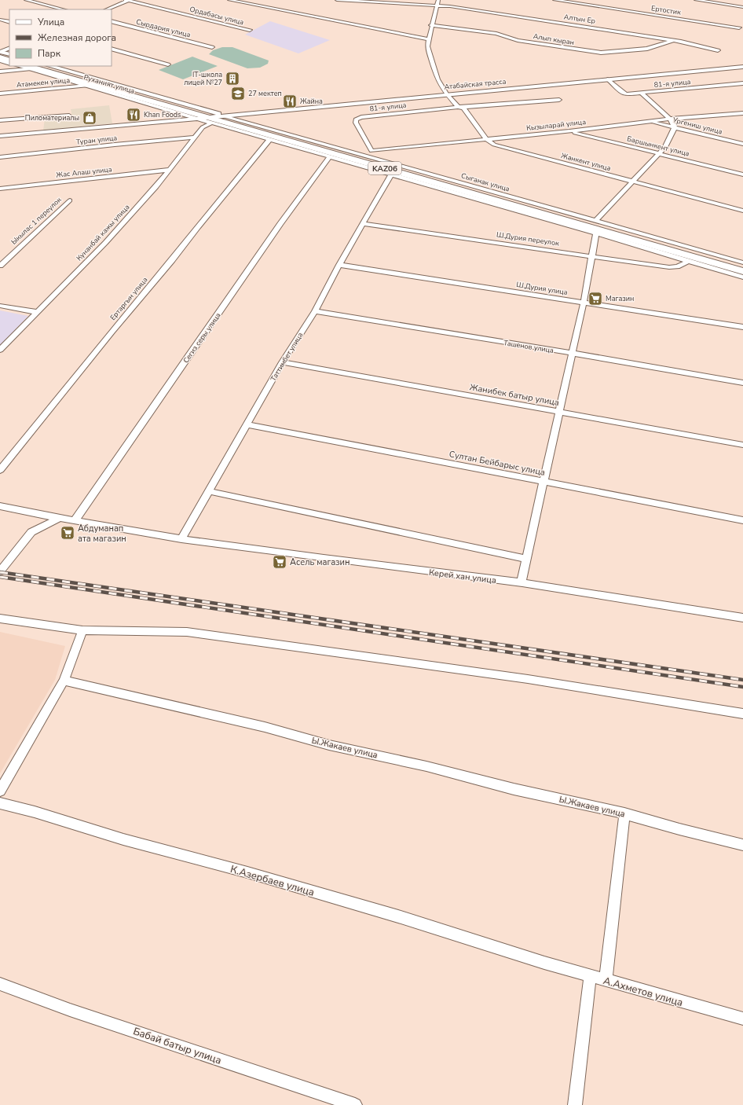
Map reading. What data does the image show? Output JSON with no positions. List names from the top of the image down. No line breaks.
{"streets":{"highway":["KАZ06"],"main road":["Руханият улица","Атабайская трасса"],"street":["Ертостик","Ордабасы улица","Алтын Ер","Сырдария улица","Алып кыран","Атамекен улица","81-я улица","Кызыларай улица","Ургениш улица","Туран улица","Баршынкент улица","Жанкент улица","Жас Алаш улица","Сыганак улица","Ыкылас 1 переулок","Кунанбай кажы улица","Ш.Дурия переулок","Ш.Дурия улица","Ертаргын улица","Сегиз серы улица","Ташенов улица","Таттимбет улица","Жанибек батыр улица","Султан Бейбарыс улица","Керей хан улица","Ы.Жакаев улица","К.Азербаев улица","А.Ахметов улица","Бабай батыр улица"]},"crossings":[["Алтын Ер","Алып кыран"],["Алтын Ер","Жанкент улица"],["Алып кыран","Жанкент улица"],["Атамекен улица","Руханият улица"],["81-я улица","Атабайская трасса"],["81-я улица","Кызыларай улица"],["81-я улица","Жанкент улица"],["Руханият улица","Атабайская трасса"],["Руханият улица","KАZ06"],["Руханият улица","Сыганак улица"],["Руханият улица","Кунанбай кажы улица"],["Атабайская трасса","Жанкент улица"],["Атабайская трасса","KАZ06"],["Атабайская трасса","Сыганак улица"],["Атабайская трасса","Кунанбай кажы улица"],["Кызыларай улица","Ургениш улица"],["Кызыларай улица","Баршынкент улица"],["Кызыларай улица","Жанкент улица"],["Туран улица","Кунанбай кажы улица"],["KАZ06","Сыганак улица"],["KАZ06","Кунанбай кажы улица"],["Жас Алаш улица","Кунанбай кажы улица"],["Сыганак улица","Кунанбай кажы улица"],["Ш.Дурия переулок","Таттимбет улица"],["Ш.Дурия улица","Таттимбет улица"],["Сегиз серы улица","Керей хан улица"],["Ташенов улица","Таттимбет улица"],["Таттимбет улица","Жанибек батыр улица"],["Таттимбет улица","Султан Бейбарыс улица"],["Таттимбет улица","Керей хан улица"],["К.Азербаев улица","А.Ахметов улица"]],"places":{"building":["IT-школа лицей №27"],"school or university":["27 мектеп"],"restaurant":["Жайна","Khan Foods"],"shop":["Пиломатериалы"],"supermarket":["Магазин","Абдуманап ата магазин","Асель магазин"]},"legend":["Улица","Железная дорога","Парк"]}
